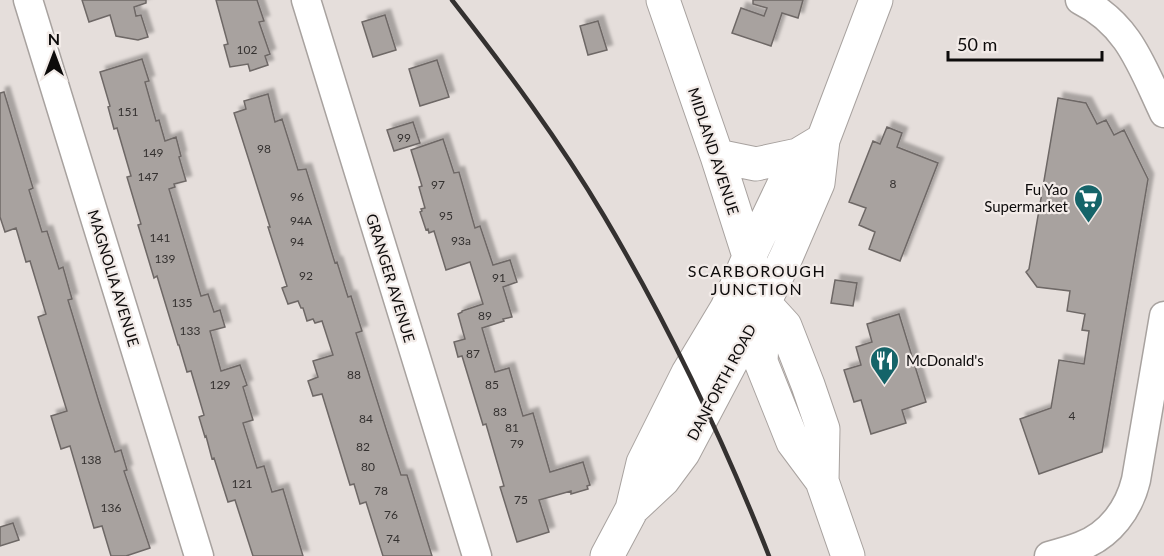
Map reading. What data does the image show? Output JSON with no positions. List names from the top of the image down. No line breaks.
{"streets":{"main road":["MIDLAND AVENUE","DANFORTH ROAD"],"street":["MAGNOLIA AVENUE","GRANGER AVENUE"]},"crossings":[["MIDLAND AVENUE","DANFORTH ROAD"]],"districts":["SCARBOROUGH JUNCTION"],"places":{"supermarket":["Fu Yao Supermarket"],"restaurant":["McDonald's"]},"house_numbers":["102","151","99","98","149","147","8","97","96","95","94A","141","93a","94","139","92","91","135","89","133","87","88","129","85","83","4","84","81","79","82","138","80","121","78","75","136","76","74"],"scale_bar":"50 m","north":"top"}
